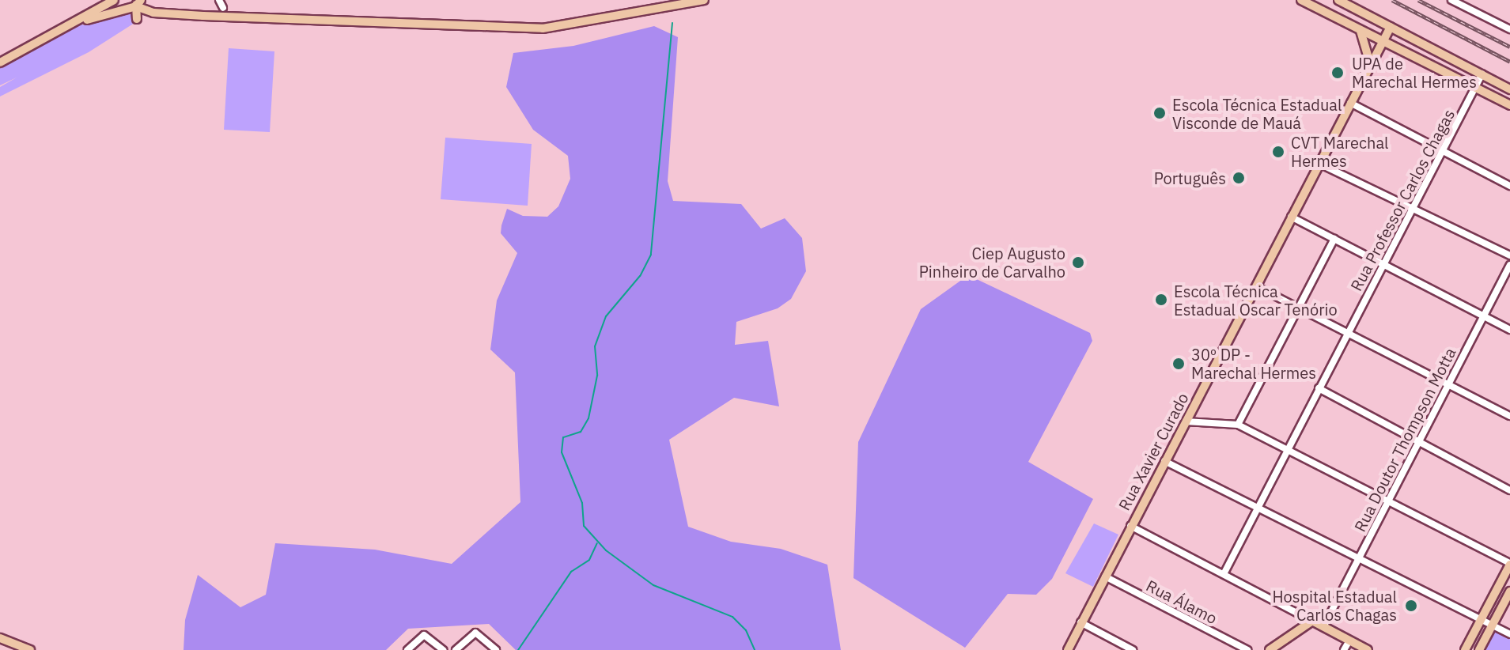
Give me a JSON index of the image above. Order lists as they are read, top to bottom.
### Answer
{
  "streets": {
    "main road": ["Rua Xavier Curado"],
    "street": ["Rua Professor Carlos Chagas", "Rua Doutor Thompson Motta", "Rua Álamo"]
  },
  "crossings": [
    ["Rua Xavier Curado", "Rua Álamo"]
  ],
  "places": [
    "UPA de Marechal Hermes",
    "Escola Técnica Estadual Visconde de Mauá",
    "CVT Marechal Hermes",
    "Português",
    "Ciep Augusto Pinheiro de Carvalho",
    "Escola Técnica Estadual Oscar Tenório",
    "30º DP - Marechal Hermes",
    "Hospital Estadual Carlos Chagas"
  ]
}
